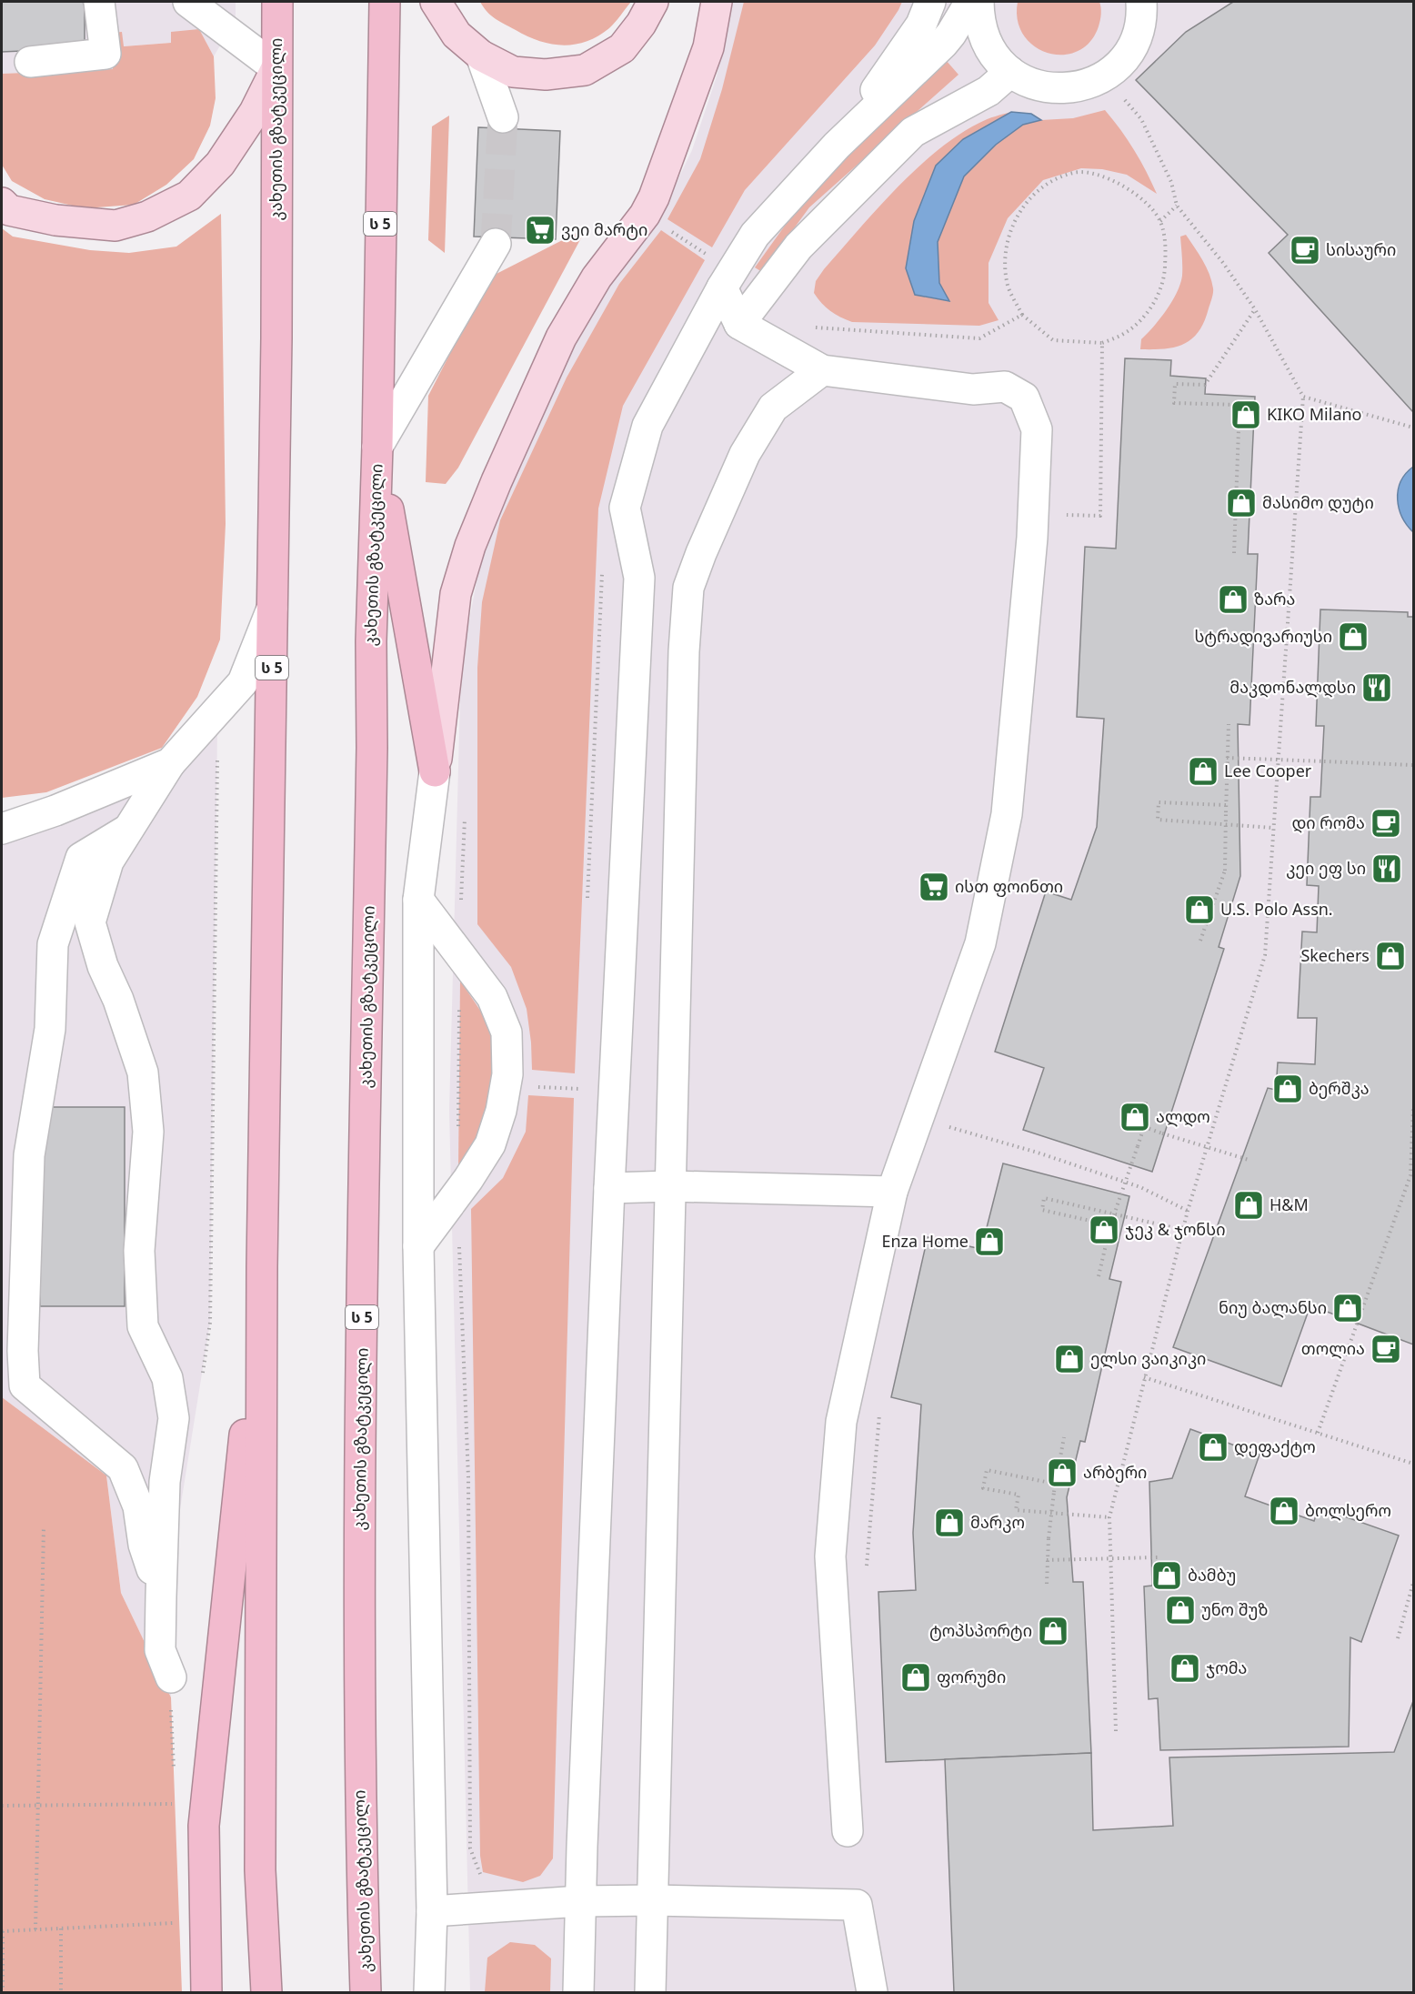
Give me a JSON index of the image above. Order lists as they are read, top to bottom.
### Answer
{
  "streets": {
    "highway": ["კახეთის გზატკეცილი", "ს 5"]
  },
  "places": {
    "supermarket": ["ვეი მარტი", "ისთ ფოინთი"],
    "cafe": ["სისაური", "დი რომა", "თოლია"],
    "shop": [
      "KIKO Milano",
      "მასიმო დუტი",
      "ზარა",
      "სტრადივარიუსი",
      "Lee Cooper",
      "U.S. Polo Assn.",
      "Skechers",
      "ბერშკა",
      "ალდო",
      "H&M",
      "ჯეკ & ჯონსი",
      "Enza Home",
      "ნიუ ბალანსი",
      "ელსი ვაიკიკი",
      "დეფაქტო",
      "არბერი",
      "ბოლსერო",
      "მარკო",
      "ბამბუ",
      "უნო შუზ",
      "ტოპსპორტი",
      "ჯომა",
      "ფორუმი"
    ],
    "restaurant": ["მაკდონალდსი", "კეი ეფ სი"]
  }
}
